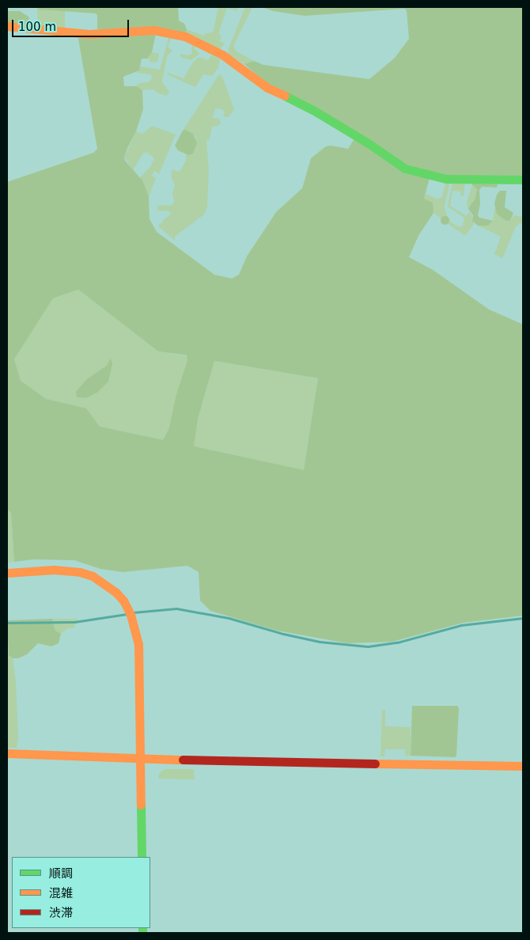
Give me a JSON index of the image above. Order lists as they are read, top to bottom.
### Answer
{
  "legend": ["順調", "混雑", "渋滞"],
  "scale_bar": "100 m"
}
